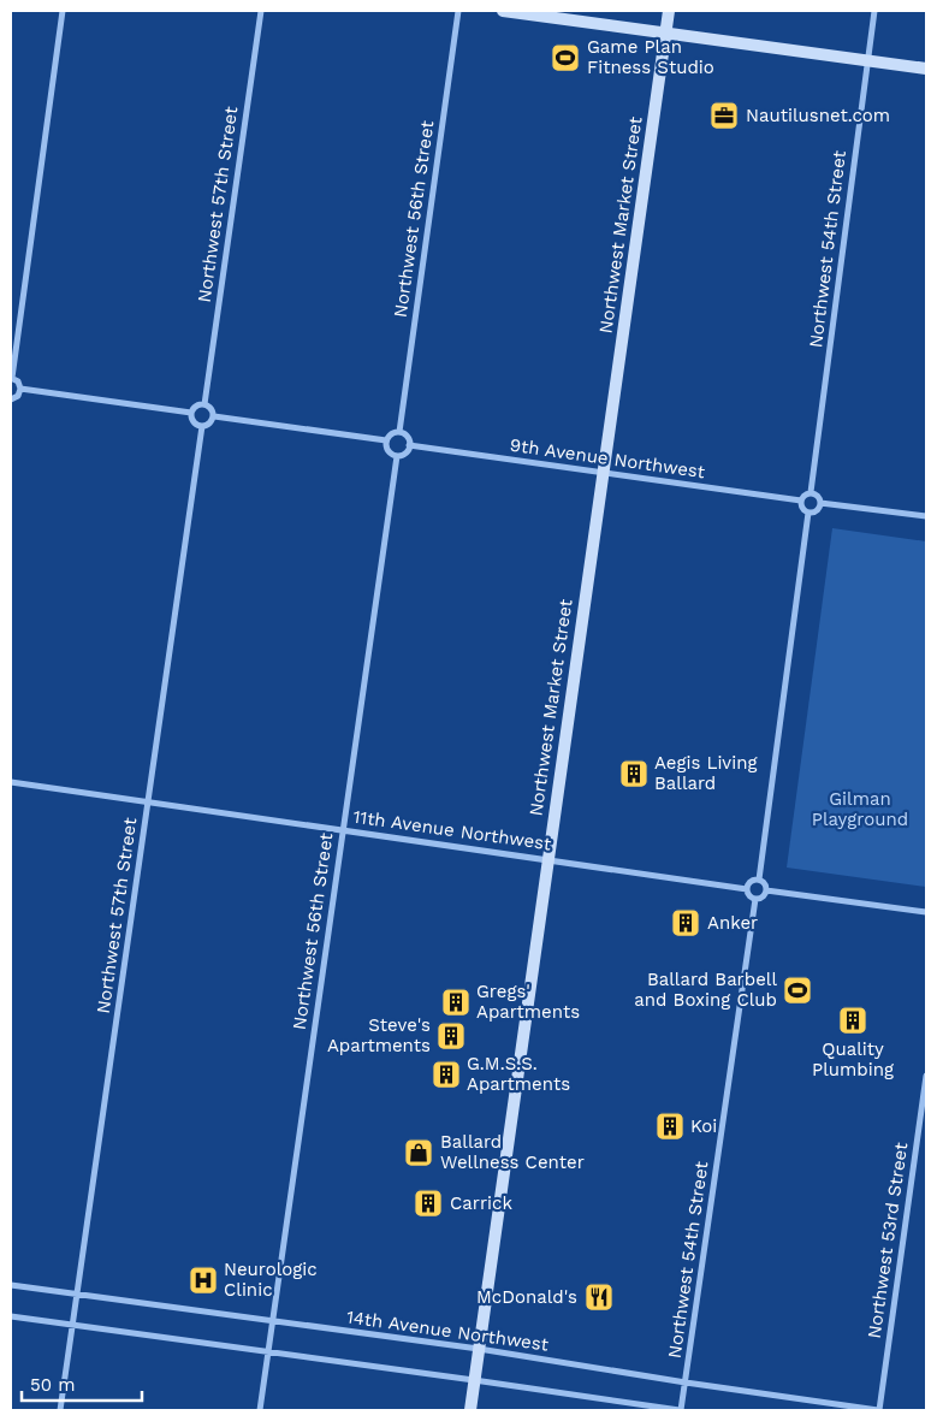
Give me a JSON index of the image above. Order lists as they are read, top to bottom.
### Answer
{
  "streets": {
    "main road": ["Northwest Market Street"],
    "street": [
      "Northwest 57th Street",
      "Northwest 56th Street",
      "Northwest 54th Street",
      "9th Avenue Northwest",
      "11th Avenue Northwest",
      "Northwest 53rd Street",
      "14th Avenue Northwest"
    ]
  },
  "crossings": [
    ["Northwest 57th Street", "11th Avenue Northwest"],
    ["Northwest 57th Street", "14th Avenue Northwest"],
    ["Northwest 56th Street", "9th Avenue Northwest"],
    ["Northwest 56th Street", "11th Avenue Northwest"],
    ["Northwest 56th Street", "14th Avenue Northwest"],
    ["Northwest Market Street", "9th Avenue Northwest"],
    ["Northwest Market Street", "11th Avenue Northwest"],
    ["Northwest Market Street", "14th Avenue Northwest"],
    ["Northwest 54th Street", "9th Avenue Northwest"],
    ["Northwest 54th Street", "11th Avenue Northwest"],
    ["Northwest 54th Street", "14th Avenue Northwest"],
    ["Northwest 53rd Street", "14th Avenue Northwest"]
  ],
  "parks": ["Gilman Playground"],
  "places": {
    "sports": ["Game Plan Fitness Studio", "Ballard Barbell and Boxing Club"],
    "office": ["Nautilusnet.com"],
    "building": [
      "Aegis Living Ballard",
      "Anker",
      "Gregs' Apartments",
      "Quality Plumbing",
      "Steve's Apartments",
      "G.M.S.S. Apartments",
      "Koi",
      "Carrick"
    ],
    "shop": ["Ballard Wellness Center"],
    "hospital": ["Neurologic Clinic"],
    "restaurant": ["McDonald's"]
  },
  "scale_bar": "50 m"
}
